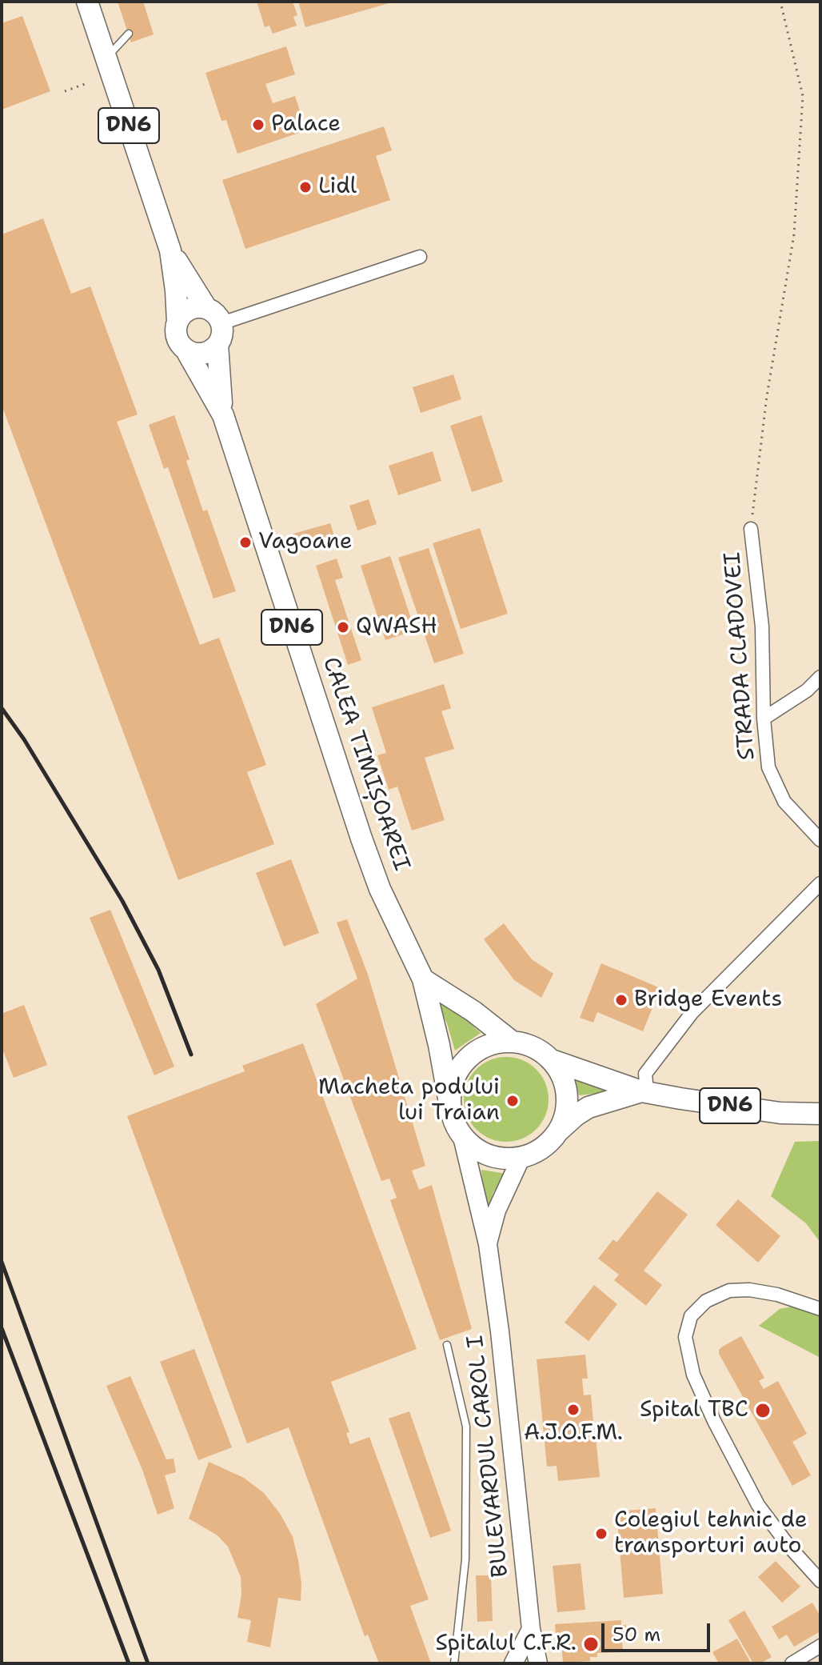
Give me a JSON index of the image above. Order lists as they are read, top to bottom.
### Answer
{
  "streets": {
    "main road": ["DN6", "CALEA TIMIȘOAREI", "BULEVARDUL CAROL I"],
    "street": ["STRADA CLADOVEI"]
  },
  "crossings": [
    ["DN6", "CALEA TIMIȘOAREI"],
    ["DN6", "BULEVARDUL CAROL I"],
    ["CALEA TIMIȘOAREI", "BULEVARDUL CAROL I"]
  ],
  "places": [
    "Palace",
    "Lidl",
    "Vagoane",
    "QWASH",
    "Bridge Events",
    "Macheta podului lui Traian",
    "A.J.O.F.M.",
    "Spital TBC",
    "Colegiul tehnic de transporturi auto",
    "Spitalul C.F.R."
  ],
  "scale_bar": "50 m"
}
